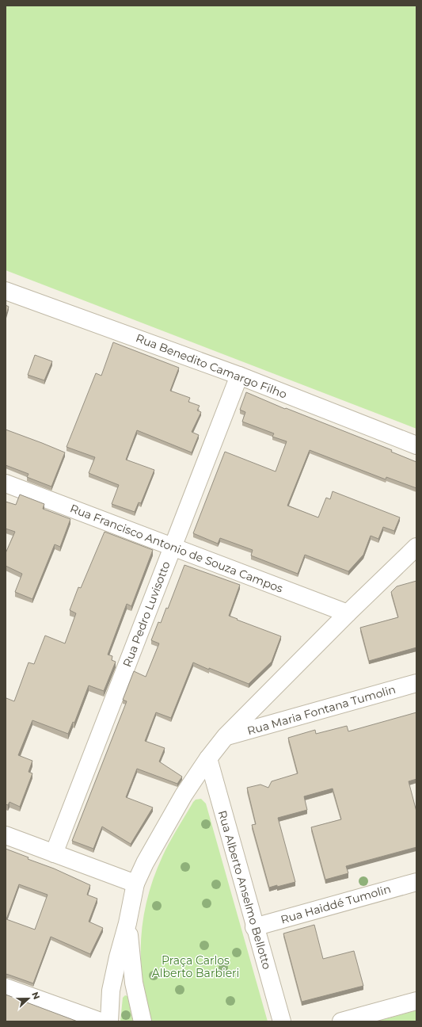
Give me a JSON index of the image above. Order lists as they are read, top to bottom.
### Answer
{
  "streets": {
    "street": [
      "Rua Benedito Camargo Filho",
      "Rua Francisco Antonio de Souza Campos",
      "Rua Pedro Luvisotto",
      "Rua Maria Fontana Tumolin",
      "Rua Alberto Anselmo Bellotto",
      "Rua Haiddé Tumolin"
    ]
  },
  "crossings": [
    ["Rua Benedito Camargo Filho", "Rua Pedro Luvisotto"],
    ["Rua Francisco Antonio de Souza Campos", "Rua Pedro Luvisotto"],
    ["Rua Alberto Anselmo Bellotto", "Rua Haiddé Tumolin"]
  ],
  "parks": ["Praça Carlos Alberto Barbieri"],
  "north": "right"
}
